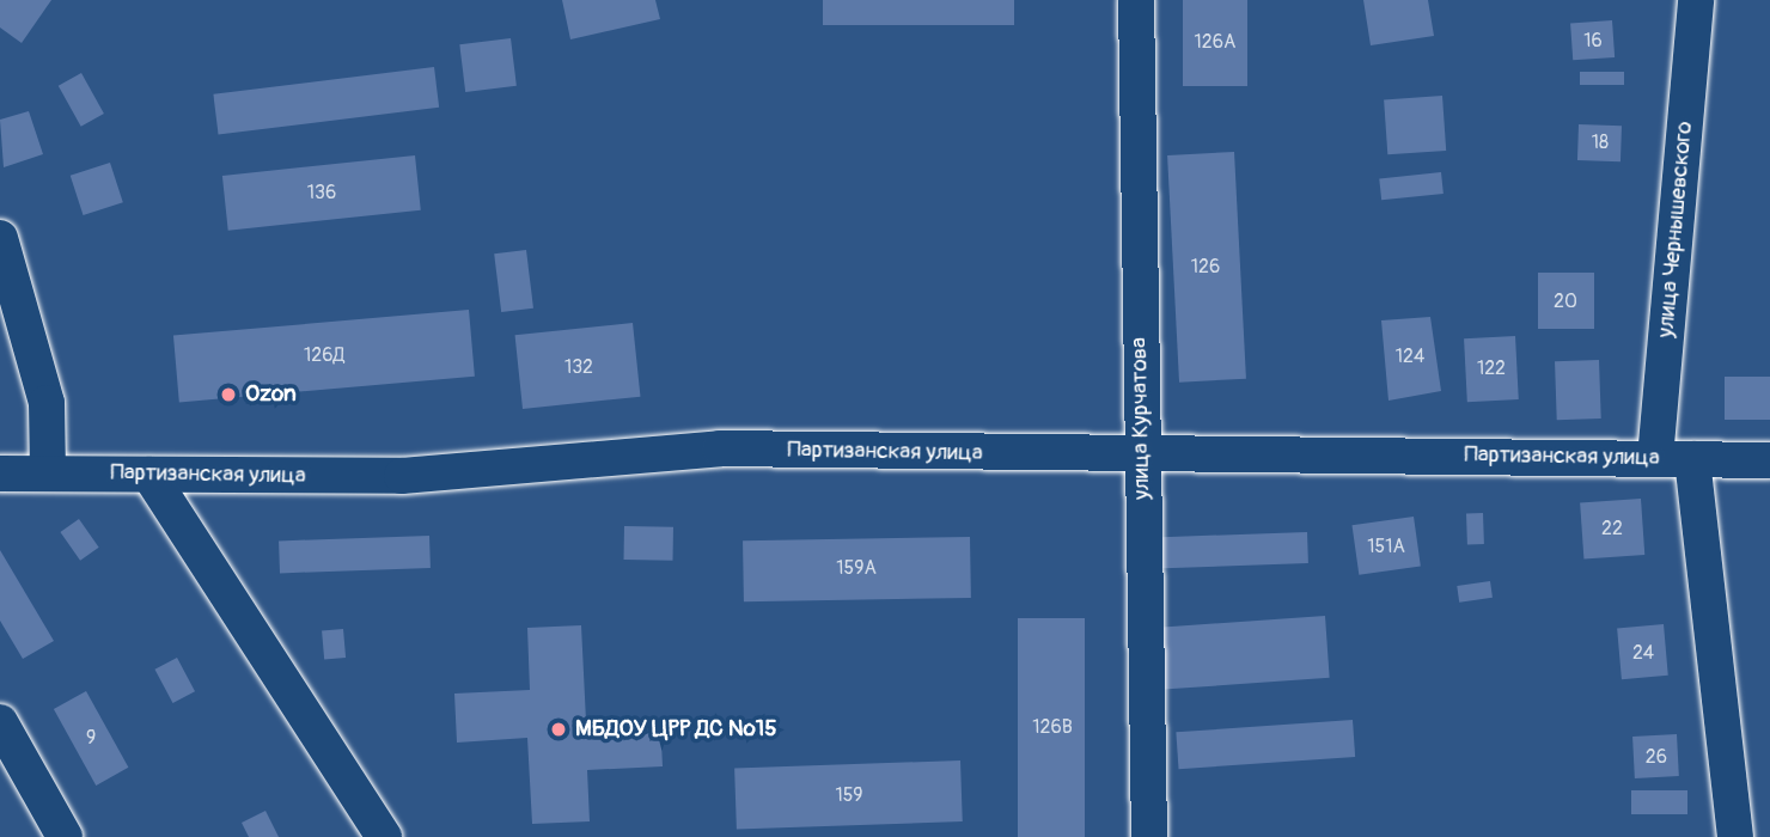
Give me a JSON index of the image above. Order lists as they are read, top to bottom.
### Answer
{
  "streets": {
    "street": ["улица Чернышевского", "улица Курчатова", "Партизанская улица"]
  },
  "crossings": [
    ["улица Чернышевского", "Партизанская улица"],
    ["улица Курчатова", "Партизанская улица"]
  ],
  "places": ["Ozon", "МБДОУ ЦРР ДС №15"],
  "house_numbers": [
    "16",
    "126А",
    "18",
    "136",
    "126",
    "20",
    "126Д",
    "124",
    "132",
    "122",
    "22",
    "151А",
    "159А",
    "24",
    "126В",
    "9",
    "26",
    "159"
  ]
}
